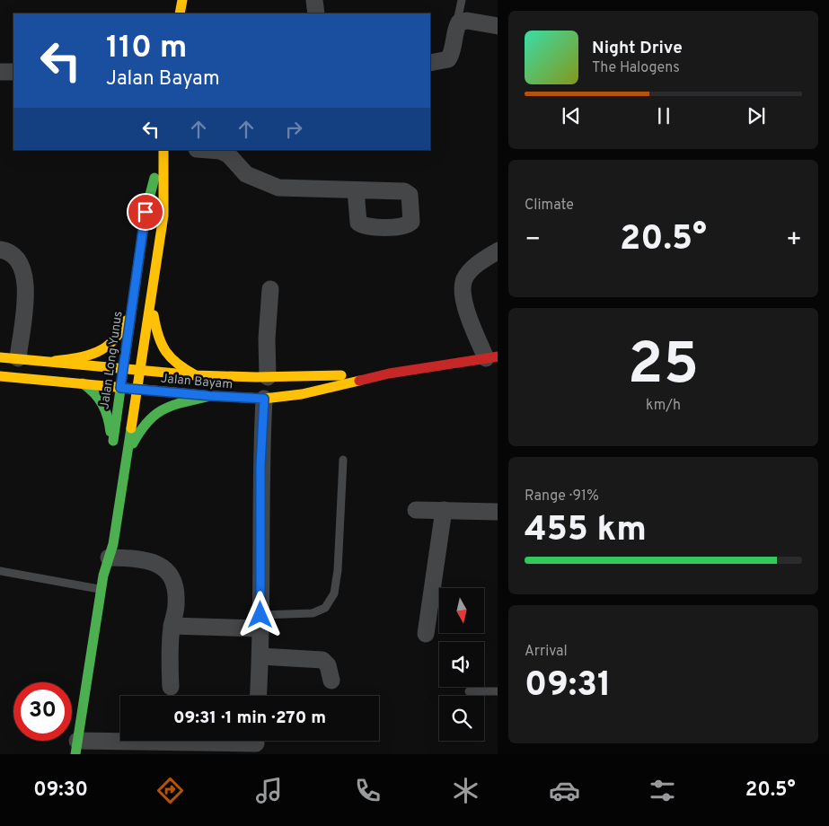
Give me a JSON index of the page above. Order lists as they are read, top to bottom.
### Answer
{
  "streets": {
    "main road": ["Jalan Long Yunus", "Jalan Bayam"]
  },
  "crossings": [
    ["Jalan Long Yunus", "Jalan Bayam"]
  ],
  "north": "bottom",
  "page": {
    "turn": ["110 m", "Jalan Bayam"],
    "song": ["Night Drive", "The Halogens"],
    "tile": [
      "Climate",
      ["25", "km/h"],
      ["Range · 91%", "455 km"],
      ["Arrival", "09:31"]
    ],
    "heat": ["−", "20.5°", "+"],
    "limit": "30",
    "trip": "09:31 · 1 min · 270 m",
    "tabs": ["09:30", "20.5°"]
  }
}
